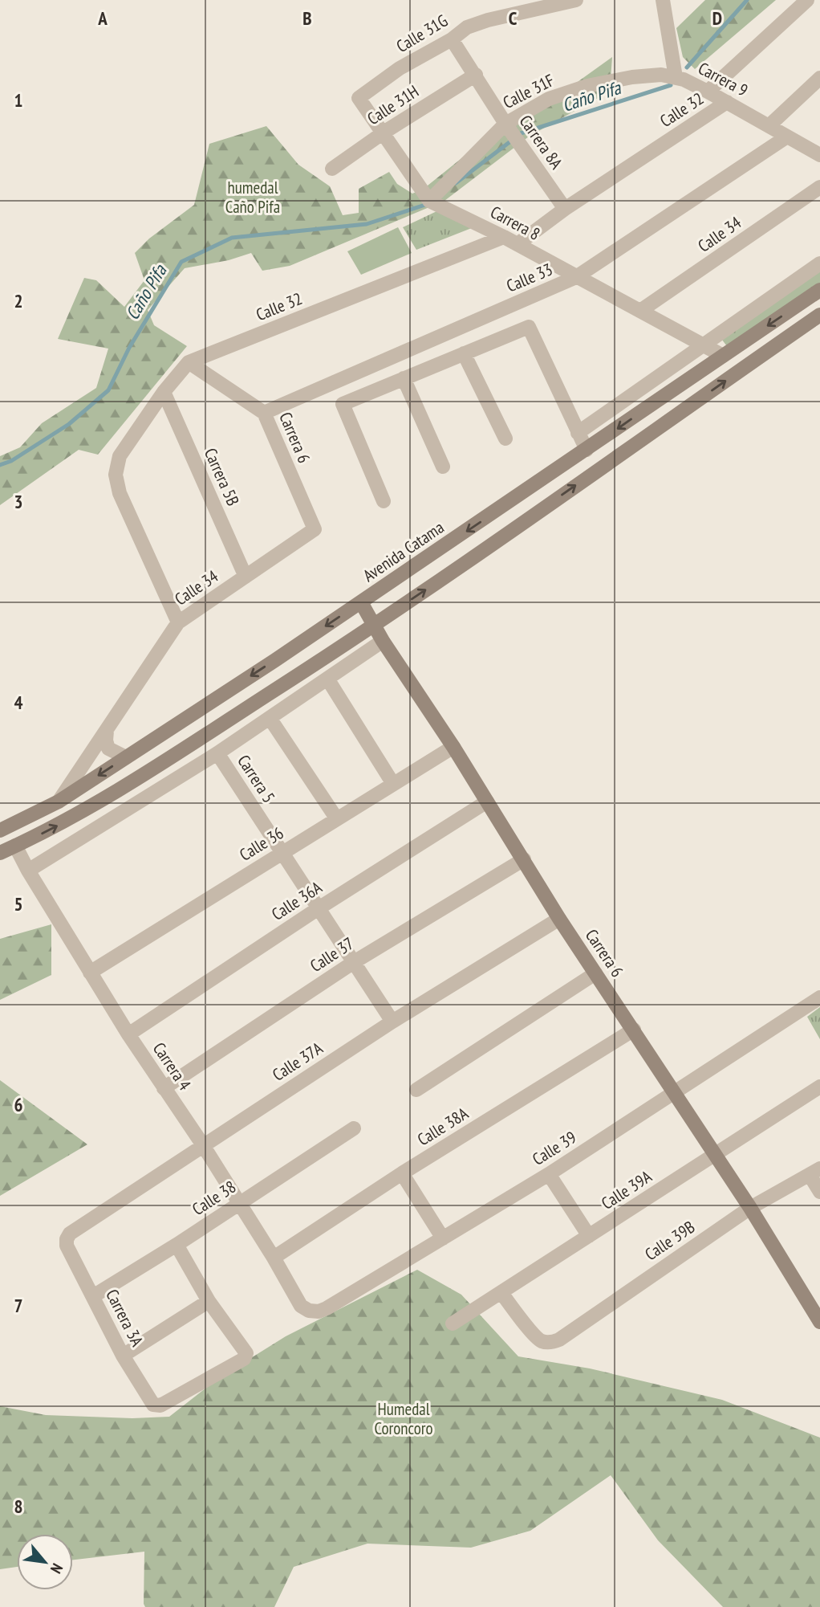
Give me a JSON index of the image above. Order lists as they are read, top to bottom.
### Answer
{
  "streets": {
    "main road": ["Carrera 6", "Avenida Catama"],
    "street": [
      "Calle 31G",
      "Carrera 9",
      "Calle 31F",
      "Calle 31H",
      "Calle 32",
      "Carrera 8A",
      "Carrera 8",
      "Calle 34",
      "Calle 33",
      "Carrera 5B",
      "Carrera 5",
      "Calle 36",
      "Calle 36A",
      "Calle 37",
      "Calle 37A",
      "Carrera 4",
      "Calle 38A",
      "Calle 39",
      "Calle 39A",
      "Calle 38",
      "Calle 39B",
      "Carrera 3A"
    ]
  },
  "crossings": [
    ["Calle 31G", "Calle 31H"],
    ["Calle 31G", "Carrera 8A"],
    ["Carrera 9", "Calle 31F"],
    ["Carrera 9", "Calle 32"],
    ["Carrera 9", "Calle 33"],
    ["Calle 31F", "Carrera 8A"],
    ["Calle 31F", "Carrera 8"],
    ["Calle 31H", "Carrera 8A"],
    ["Calle 32", "Carrera 8A"],
    ["Calle 32", "Carrera 8"],
    ["Calle 32", "Calle 34"],
    ["Calle 32", "Carrera 6"],
    ["Calle 32", "Carrera 5B"],
    ["Carrera 8", "Calle 34"],
    ["Carrera 8", "Calle 33"],
    ["Carrera 8", "Avenida Catama"],
    ["Calle 34", "Carrera 6"],
    ["Calle 34", "Carrera 5B"],
    ["Calle 34", "Avenida Catama"],
    ["Calle 33", "Carrera 6"],
    ["Carrera 6", "Avenida Catama"],
    ["Carrera 6", "Calle 36"],
    ["Carrera 6", "Calle 36A"],
    ["Carrera 6", "Calle 37"],
    ["Carrera 6", "Calle 37A"],
    ["Carrera 6", "Calle 38A"],
    ["Carrera 6", "Calle 39"],
    ["Carrera 6", "Calle 39A"],
    ["Carrera 6", "Calle 39B"],
    ["Carrera 5", "Calle 36"],
    ["Carrera 5", "Calle 36A"],
    ["Carrera 5", "Calle 37"],
    ["Carrera 5", "Calle 37A"],
    ["Calle 36", "Carrera 4"],
    ["Calle 36A", "Carrera 4"],
    ["Calle 37", "Carrera 4"],
    ["Calle 37A", "Carrera 4"],
    ["Calle 37A", "Carrera 3A"],
    ["Carrera 4", "Calle 38A"],
    ["Carrera 4", "Calle 39"],
    ["Carrera 4", "Calle 38"],
    ["Calle 39A", "Calle 39B"],
    ["Calle 38", "Carrera 3A"]
  ],
  "water": ["Caño Pifa"],
  "parks": ["humedal Caño Pifa", "Humedal Coroncoro"],
  "north": "bottom right",
  "grid": {
    "columns": [
      "A",
      "B",
      "C",
      "D"
    ],
    "rows": [
      "1",
      "2",
      "3",
      "4",
      "5",
      "6",
      "7",
      "8"
    ]
  }
}
